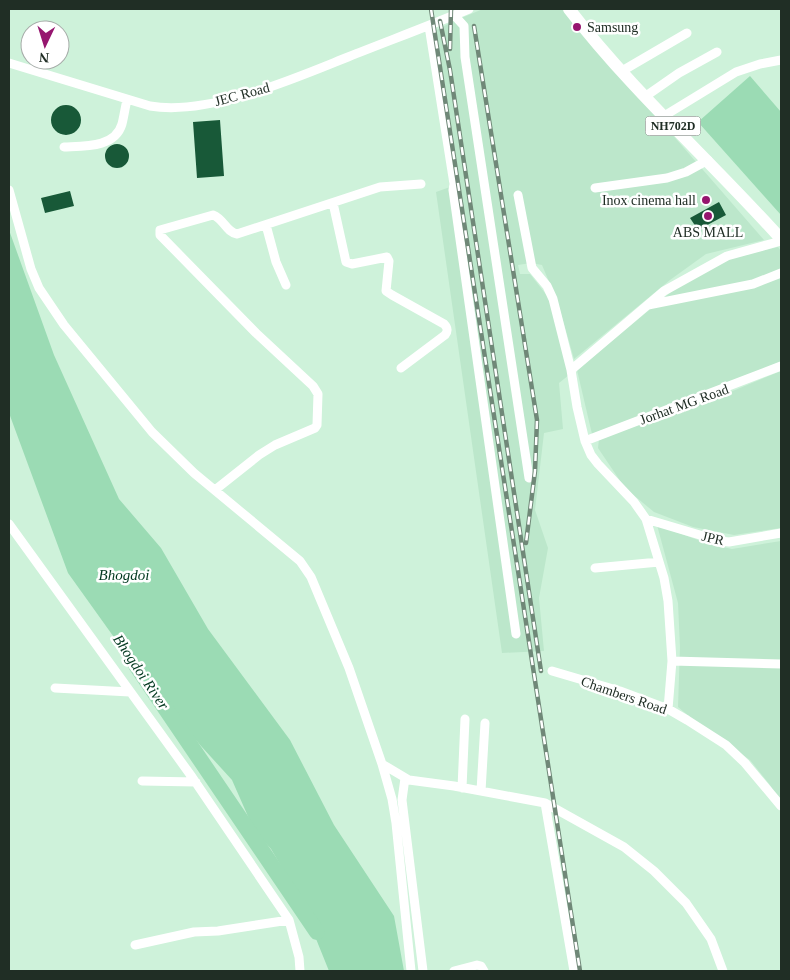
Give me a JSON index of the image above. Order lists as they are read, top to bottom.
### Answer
{
  "streets": {
    "highway": ["NH702D"],
    "street": [
      "JEC Road",
      "Jorhat MG Road",
      "JPR",
      "Chambers Road"
    ]
  },
  "water": ["Bhogdoi", "Bhogdoi River"],
  "places": ["Samsung", "Inox cinema hall", "ABS MALL"],
  "north": "bottom"
}
